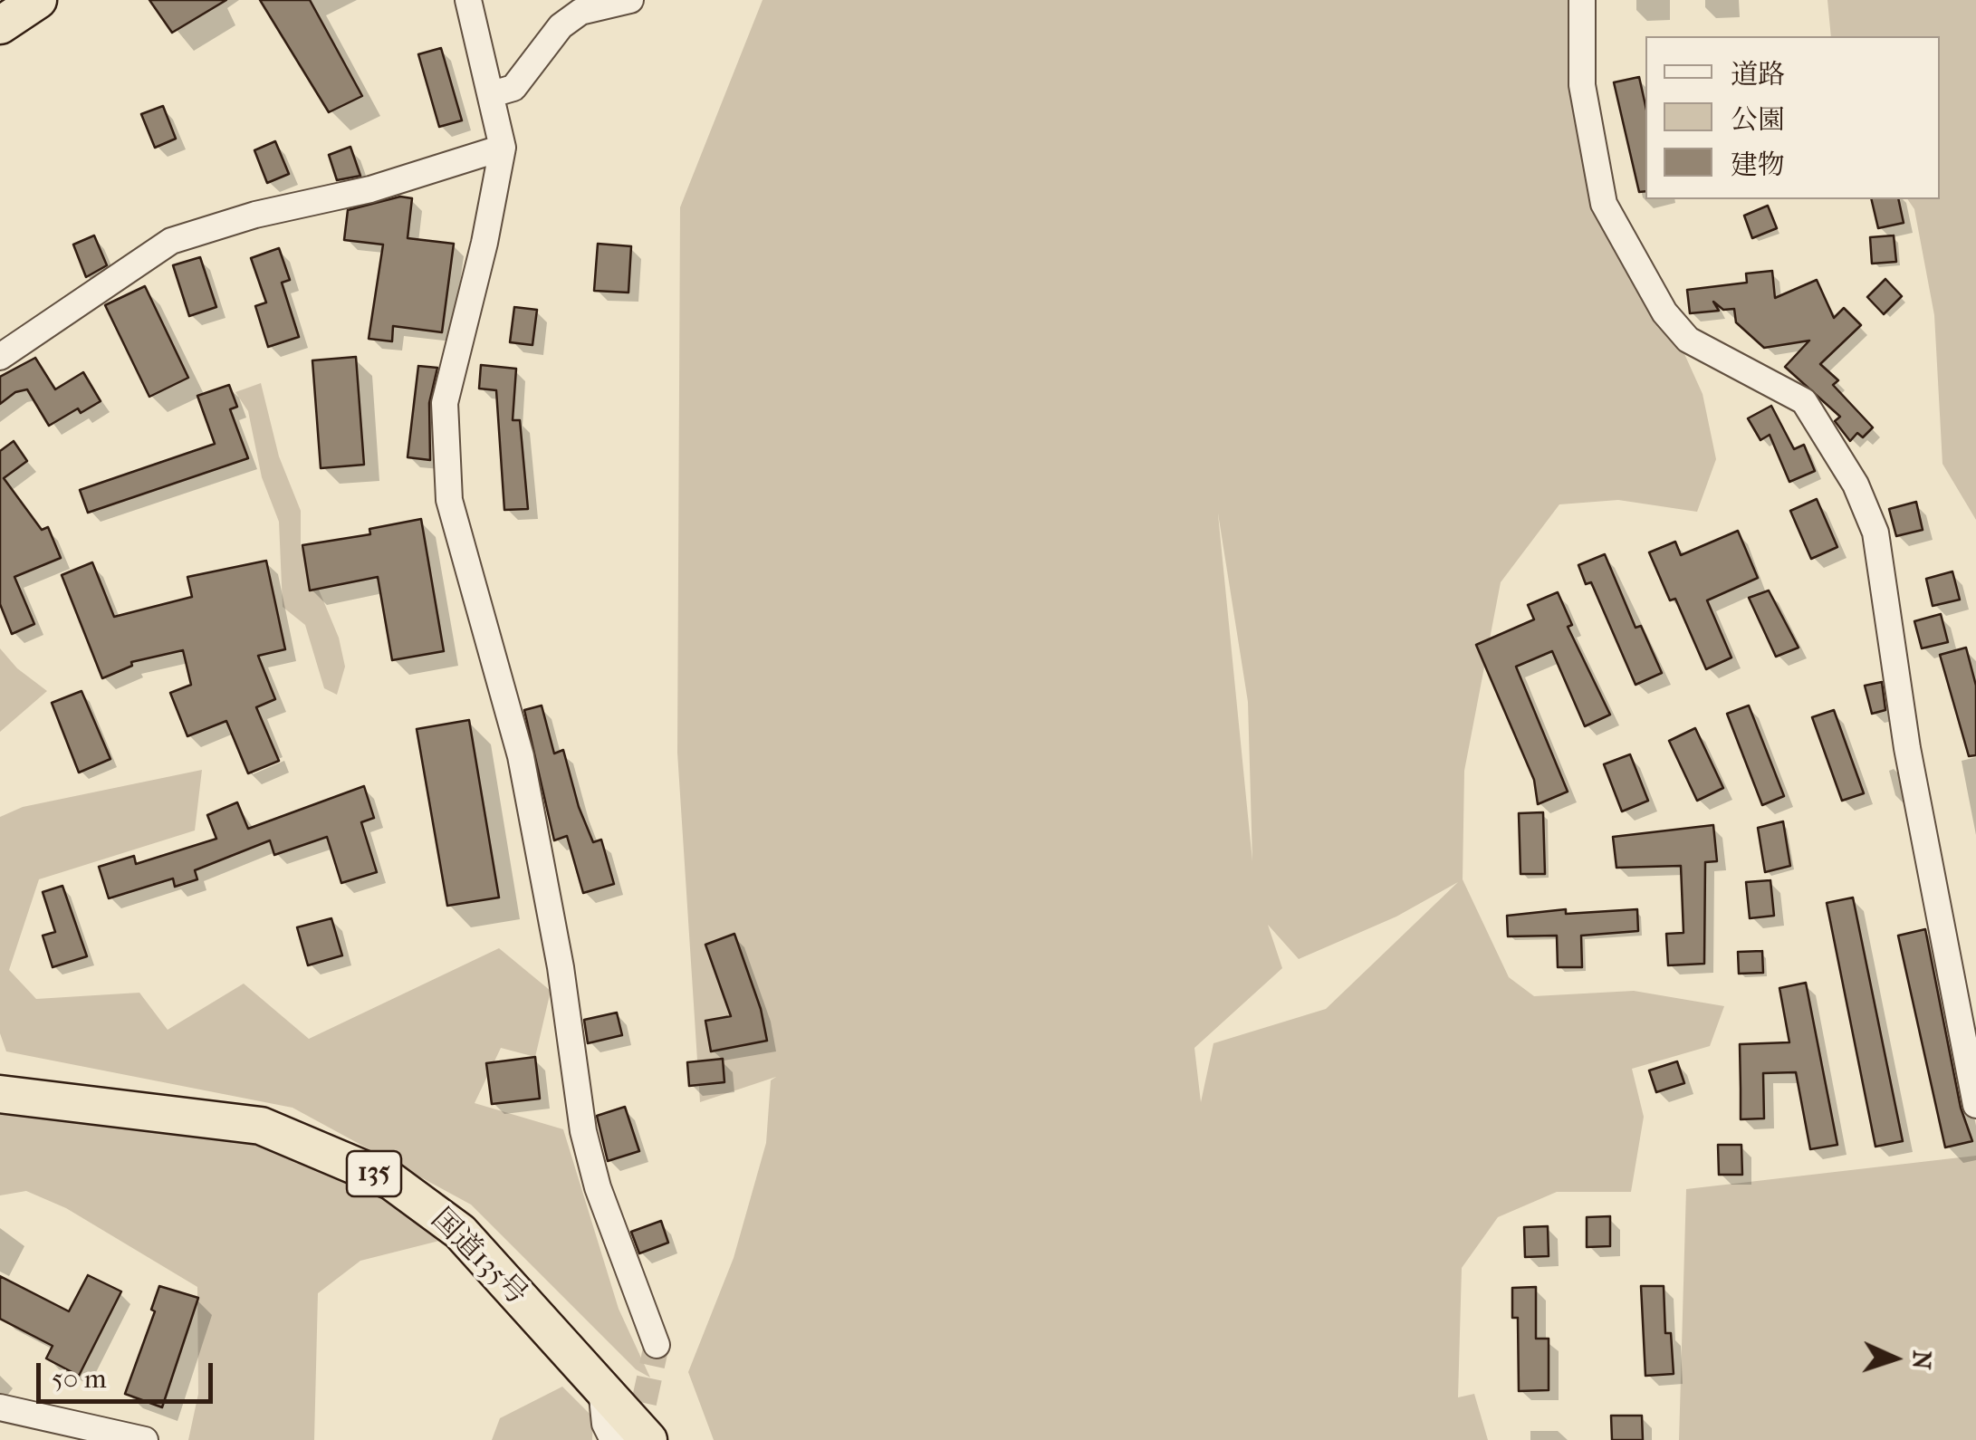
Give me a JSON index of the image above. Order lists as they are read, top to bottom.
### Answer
{
  "streets": {
    "highway": ["135", "国道135号"]
  },
  "legend": ["道路", "公園", "建物"],
  "scale_bar": "50 m",
  "north": "right"
}
